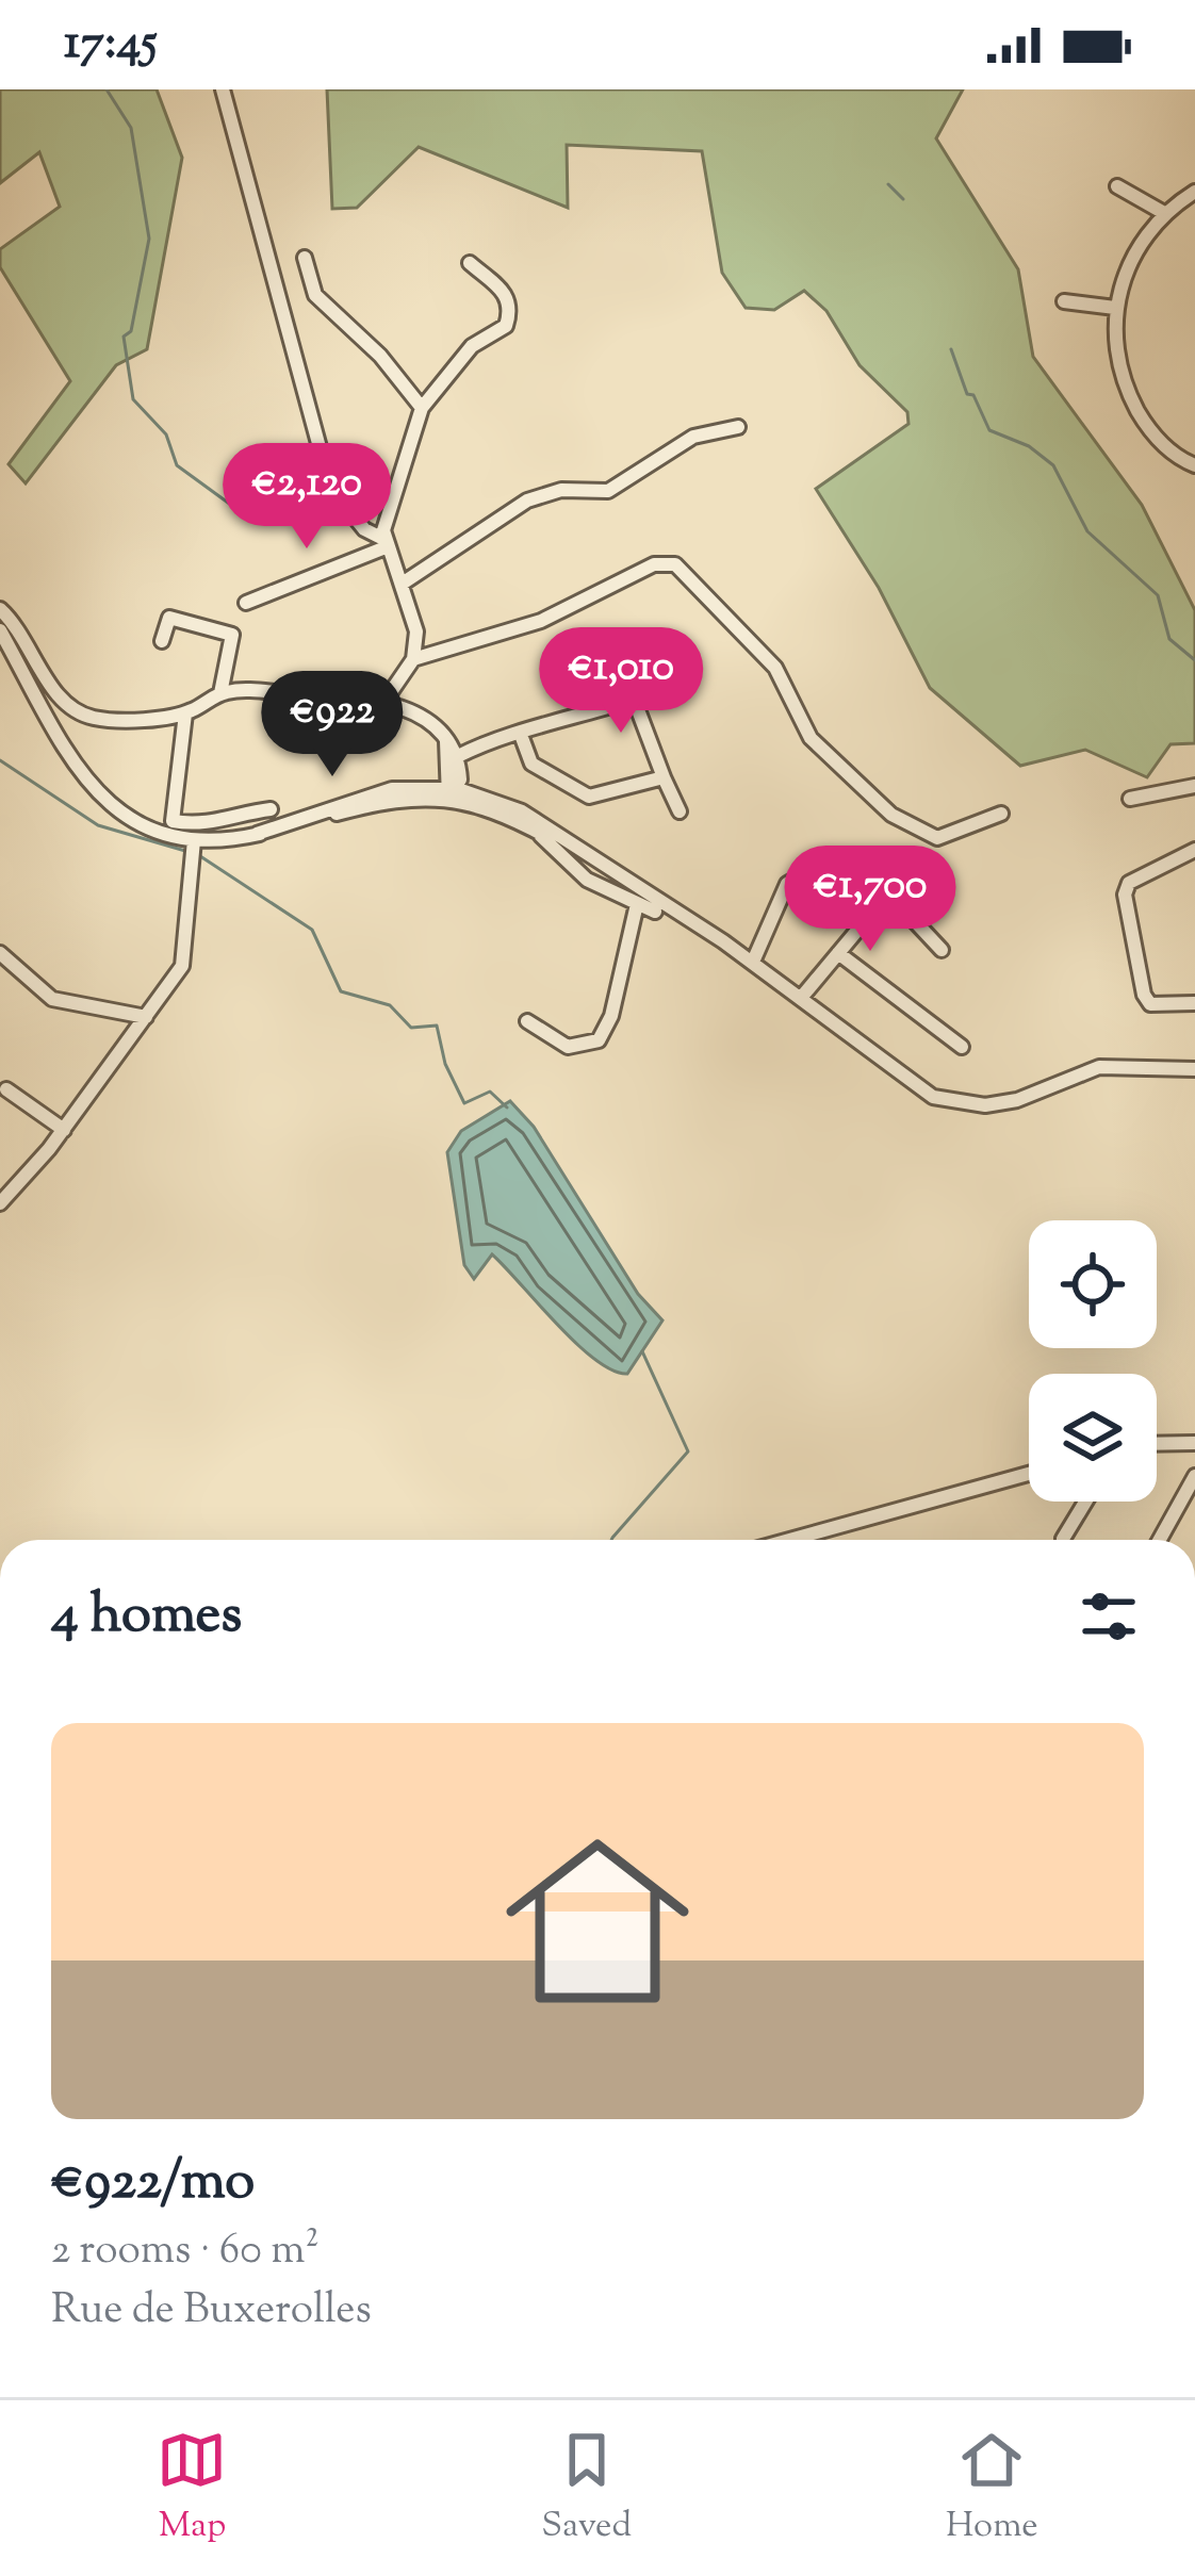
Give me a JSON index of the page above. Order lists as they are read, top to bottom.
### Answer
{
  "page": {
    "status": "17:45",
    "price": [
      "€2,120",
      "€1,010",
      "€922",
      "€1,700"
    ],
    "heading": "4 homes",
    "list": [
      {
        "name": "€922/mo",
        "note": "2 rooms · 60 m² · Rue de Buxerolles"
      }
    ],
    "tabs": ["Map", "Saved", "Home"]
  }
}
